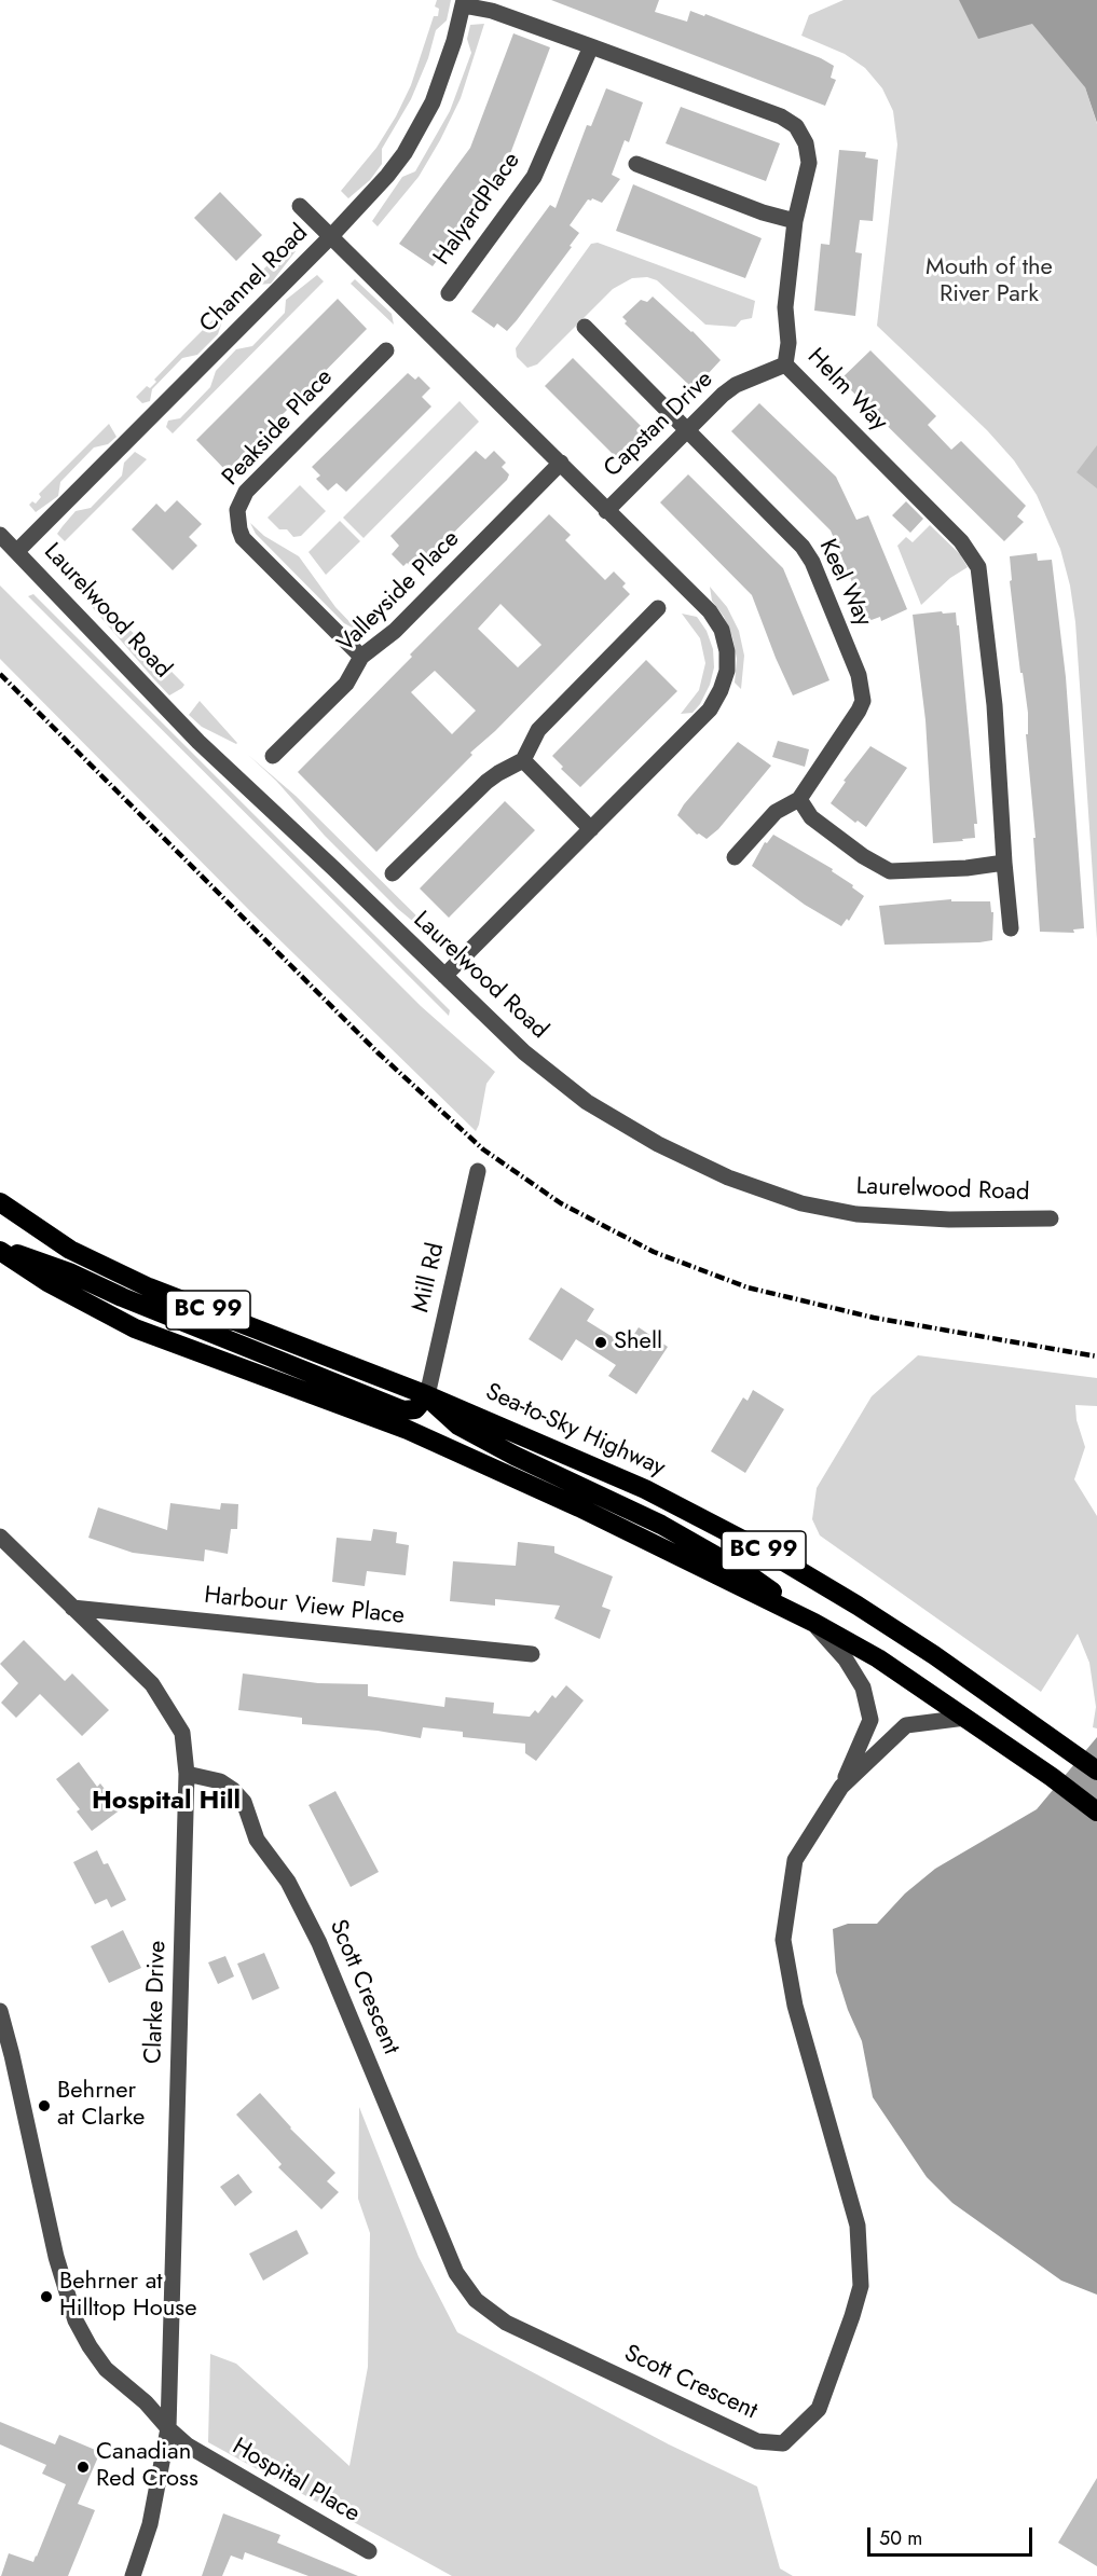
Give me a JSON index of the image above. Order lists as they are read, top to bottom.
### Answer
{
  "streets": {
    "highway": ["BC 99", "Sea-to-Sky Highway"],
    "street": [
      "HalyardPlace",
      "Channel Road",
      "Helm Way",
      "Capstan Drive",
      "Peakside Place",
      "Keel Way",
      "Valleyside Place",
      "Laurelwood Road",
      "Mill Rd",
      "Harbour View Place",
      "Scott Crescent",
      "Clarke Drive",
      "Hospital Place"
    ]
  },
  "crossings": [
    ["HalyardPlace", "Helm Way"],
    ["Channel Road", "Helm Way"],
    ["Channel Road", "Laurelwood Road"],
    ["Helm Way", "Capstan Drive"],
    ["Capstan Drive", "Keel Way"],
    ["Peakside Place", "Valleyside Place"],
    ["Mill Rd", "Sea-to-Sky Highway"],
    ["BC 99", "Scott Crescent"],
    ["Harbour View Place", "Clarke Drive"],
    ["Scott Crescent", "Clarke Drive"],
    ["Clarke Drive", "Hospital Place"]
  ],
  "districts": ["Hospital Hill"],
  "parks": ["Mouth of the River Park"],
  "places": [
    "Shell",
    "Behrner at Clarke",
    "Behrner at Hilltop House",
    "Canadian Red Cross"
  ],
  "scale_bar": "50 m"
}
